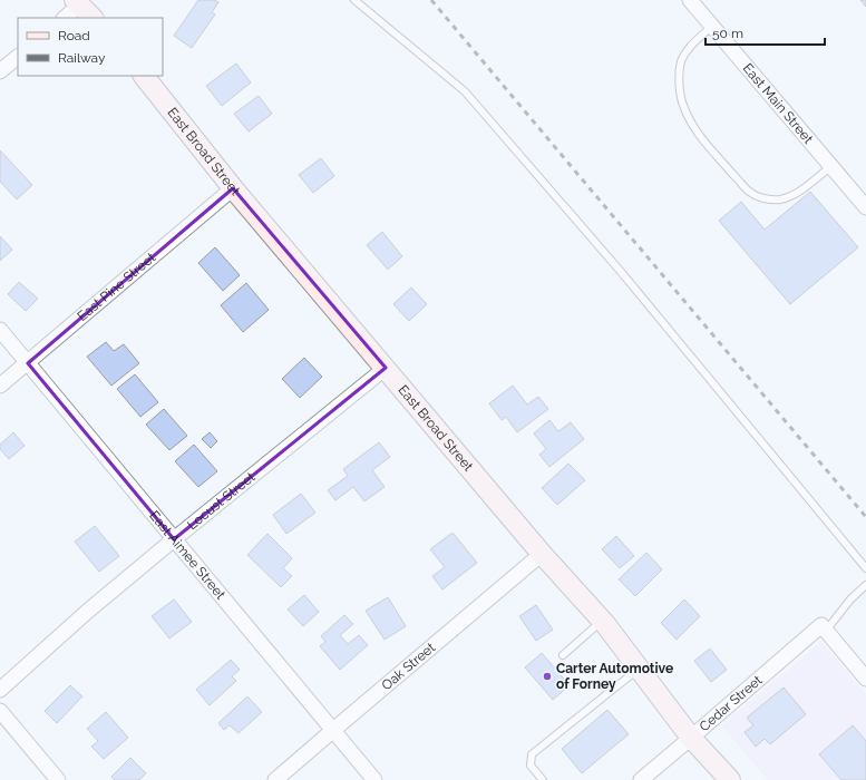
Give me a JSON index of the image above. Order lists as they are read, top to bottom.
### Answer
{
  "streets": {
    "main road": ["East Broad Street"],
    "street": [
      "East Main Street",
      "East Pine Street",
      "Locust Street",
      "East Aimee Street",
      "Oak Street",
      "Cedar Street"
    ]
  },
  "crossings": [
    ["East Broad Street", "East Pine Street"],
    ["East Broad Street", "Locust Street"],
    ["East Broad Street", "Oak Street"],
    ["East Broad Street", "Cedar Street"],
    ["East Pine Street", "East Aimee Street"],
    ["Locust Street", "East Aimee Street"],
    ["East Aimee Street", "Oak Street"]
  ],
  "places": ["Carter Automotive of Forney"],
  "legend": ["Road", "Railway"],
  "scale_bar": "50 m"
}
